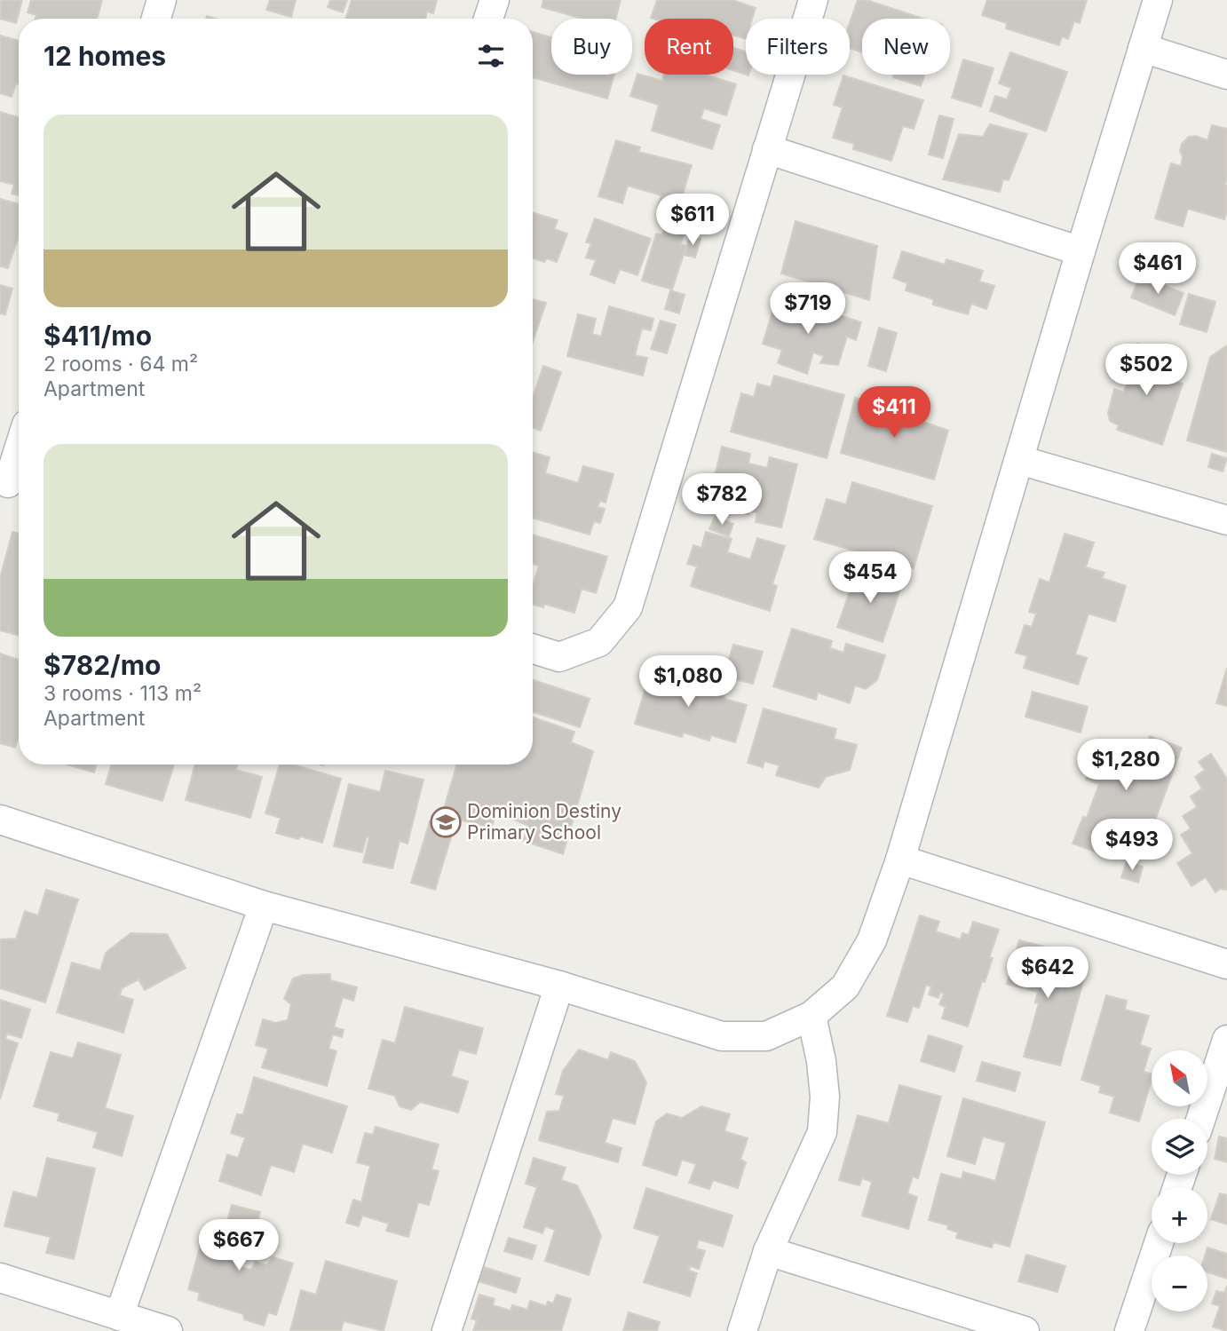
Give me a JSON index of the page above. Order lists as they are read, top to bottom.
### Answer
{
  "places": {
    "school or university": ["Dominion Destiny Primary School"]
  },
  "north": "top left",
  "page": {
    "chip": [
      "Buy",
      "Rent",
      "Filters",
      "New"
    ],
    "heading": "12 homes",
    "list": [
      {
        "name": "$411/mo",
        "note": "2 rooms · 64 m² · Apartment"
      },
      {
        "name": "$782/mo",
        "note": "3 rooms · 113 m² · Apartment"
      }
    ],
    "price": [
      "$611",
      "$461",
      "$719",
      "$502",
      "$411",
      "$782",
      "$454",
      "$1,080",
      "$1,280",
      "$493",
      "$642",
      "$667"
    ],
    "map_buttons": ["+", "−"]
  }
}
